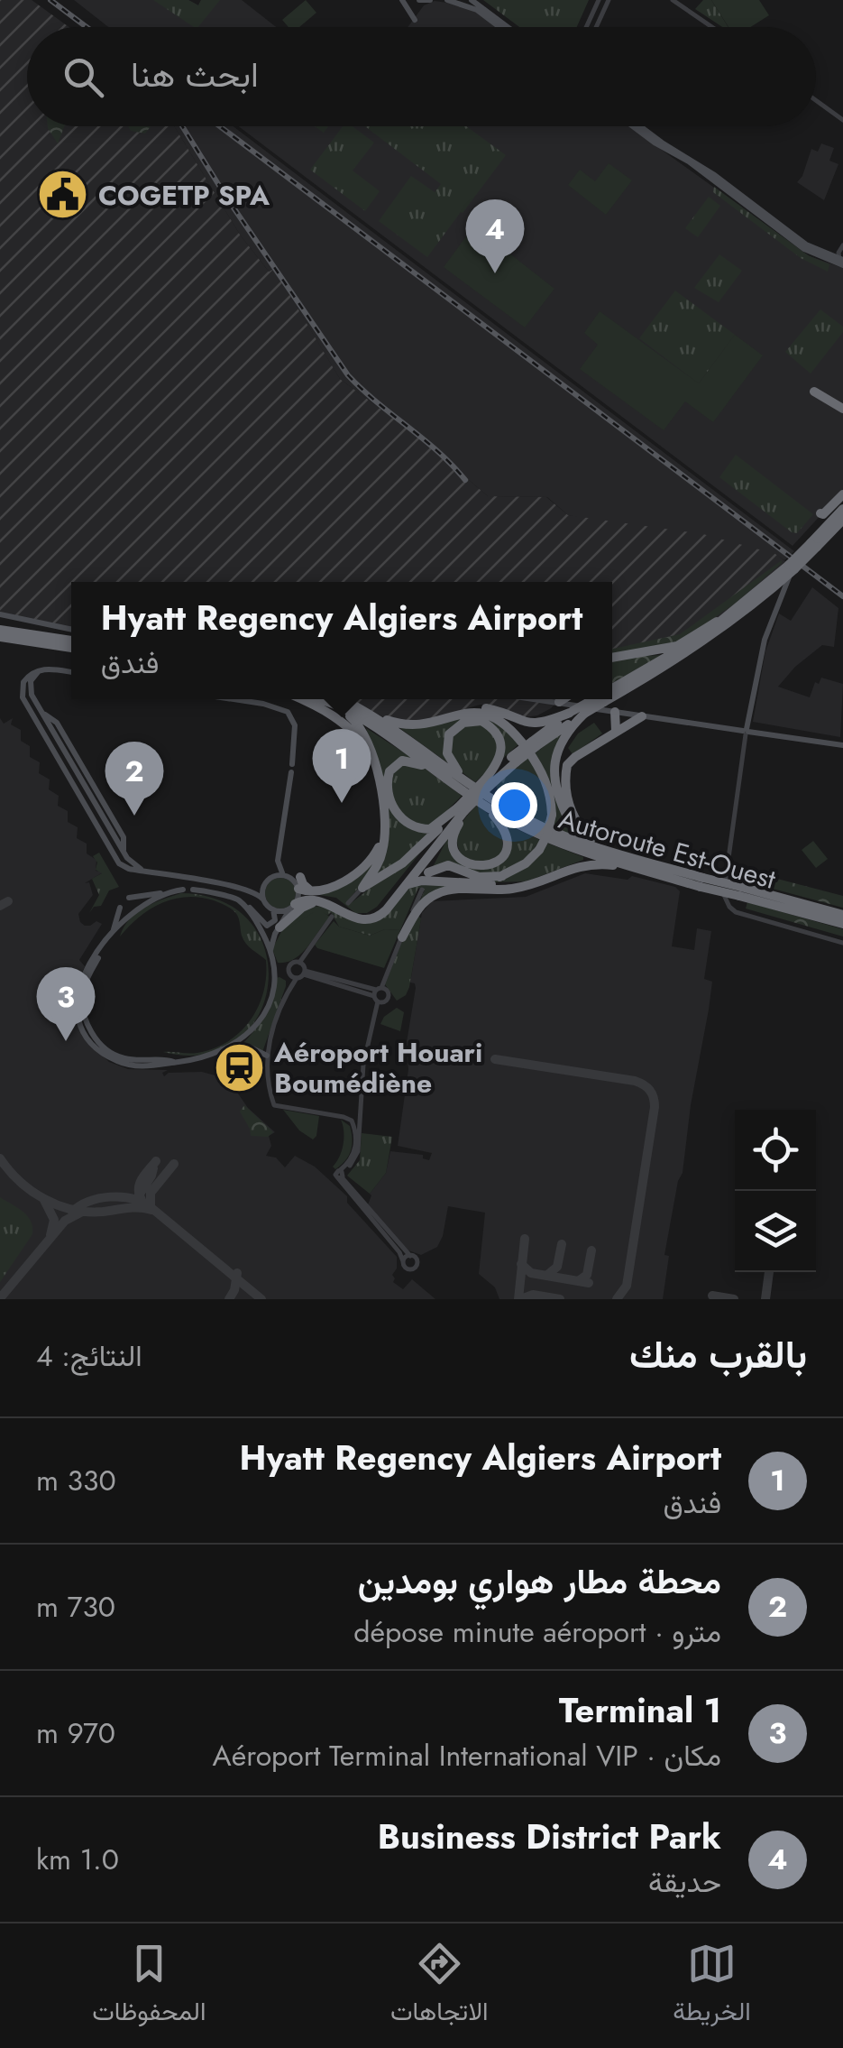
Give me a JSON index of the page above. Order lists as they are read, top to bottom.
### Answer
{
  "streets": {
    "highway": ["Autoroute Est-Ouest"]
  },
  "places": {
    "public building": ["COGETP SPA"],
    "station": ["Aéroport Houari Boumédiène"]
  },
  "page": {
    "search": "ابحث هنا",
    "pins": [
      "4",
      "1",
      "2",
      "3"
    ],
    "popup": ["Hyatt Regency Algiers Airport", "فندق"],
    "heading": ["بالقرب منك", "النتائج: 4"],
    "list": [
      {
        "mark": "1",
        "name": "Hyatt Regency Algiers Airport",
        "note": "فندق",
        "value": "330 m"
      },
      {
        "mark": "2",
        "name": "محطة مطار هواري بومدين",
        "note": "مترو · dépose minute aéroport",
        "value": "730 m"
      },
      {
        "mark": "3",
        "name": "Terminal 1",
        "note": "مكان · Aéroport Terminal International VIP",
        "value": "970 m"
      },
      {
        "mark": "4",
        "name": "Business District Park",
        "note": "حديقة",
        "value": "1.0 km"
      }
    ],
    "nav": ["الخريطة", "الاتجاهات", "المحفوظات"]
  }
}
